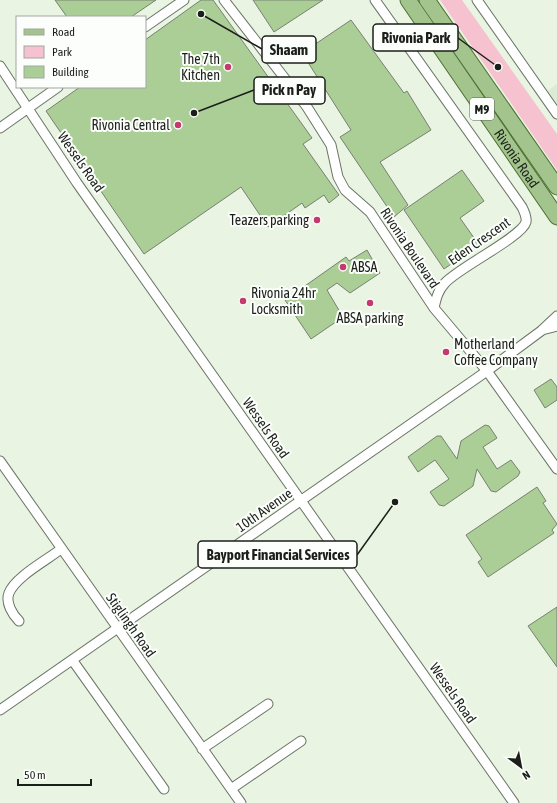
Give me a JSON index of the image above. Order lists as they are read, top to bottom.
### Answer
{
  "streets": {
    "main road": ["M9", "Rivonia Road"],
    "street": [
      "Wessels Road",
      "Eden Crescent",
      "Rivonia Boulevard",
      "10th Avenue",
      "Stiglingh Road"
    ]
  },
  "crossings": [
    ["Wessels Road", "10th Avenue"],
    ["Eden Crescent", "Rivonia Boulevard"],
    ["Rivonia Boulevard", "10th Avenue"],
    ["10th Avenue", "Stiglingh Road"]
  ],
  "places": [
    "Shaam",
    "The 7th Kitchen",
    "Rivonia Park",
    "Pick n Pay",
    "Rivonia Central",
    "Teazers parking",
    "ABSA",
    "Rivonia 24hr Locksmith",
    "ABSA parking",
    "Motherland Coffee Company",
    "Bayport Financial Services"
  ],
  "legend": ["Road", "Park", "Building"],
  "scale_bar": "50 m",
  "north": "bottom right"
}
